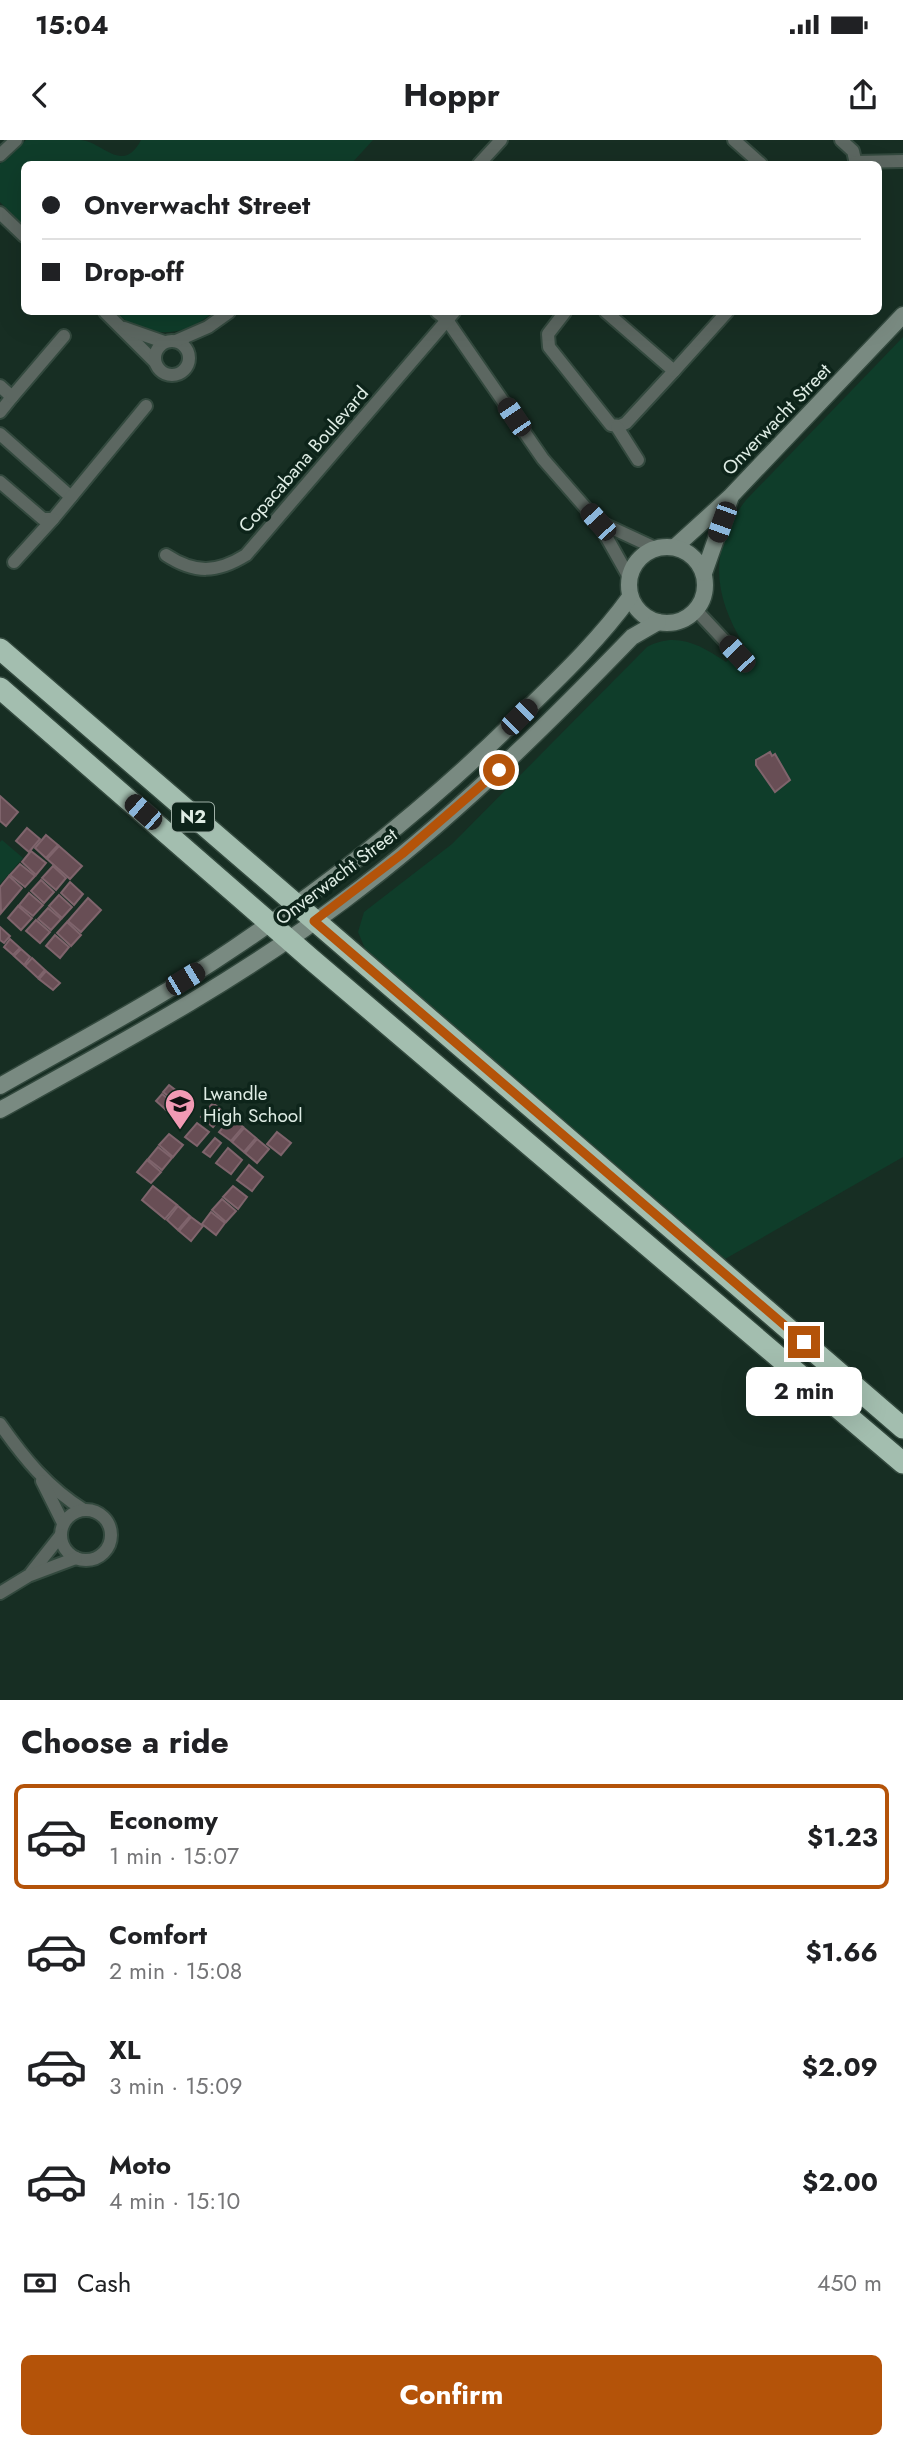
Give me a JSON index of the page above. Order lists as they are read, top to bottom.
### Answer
{
  "streets": {
    "highway": ["N2"],
    "street": ["Onverwacht Street", "Copacabana Boulevard"]
  },
  "crossings": [
    ["Onverwacht Street", "N2"]
  ],
  "places": {
    "school or university": ["Lwandle High School"]
  },
  "page": {
    "status": "15:04",
    "header": "Hoppr",
    "banner": ["Onverwacht Street", "Drop-off"],
    "bubble": "2 min",
    "heading": "Choose a ride",
    "list": [
      {
        "name": "Economy",
        "note": "1 min · 15:07",
        "value": "$1.23"
      },
      {
        "name": "Comfort",
        "note": "2 min · 15:08",
        "value": "$1.66"
      },
      {
        "name": "XL",
        "note": "3 min · 15:09",
        "value": "$2.09"
      },
      {
        "name": "Moto",
        "note": "4 min · 15:10",
        "value": "$2.00"
      }
    ],
    "pay": ["Cash", "450 m"],
    "buttons": "Confirm"
  }
}
